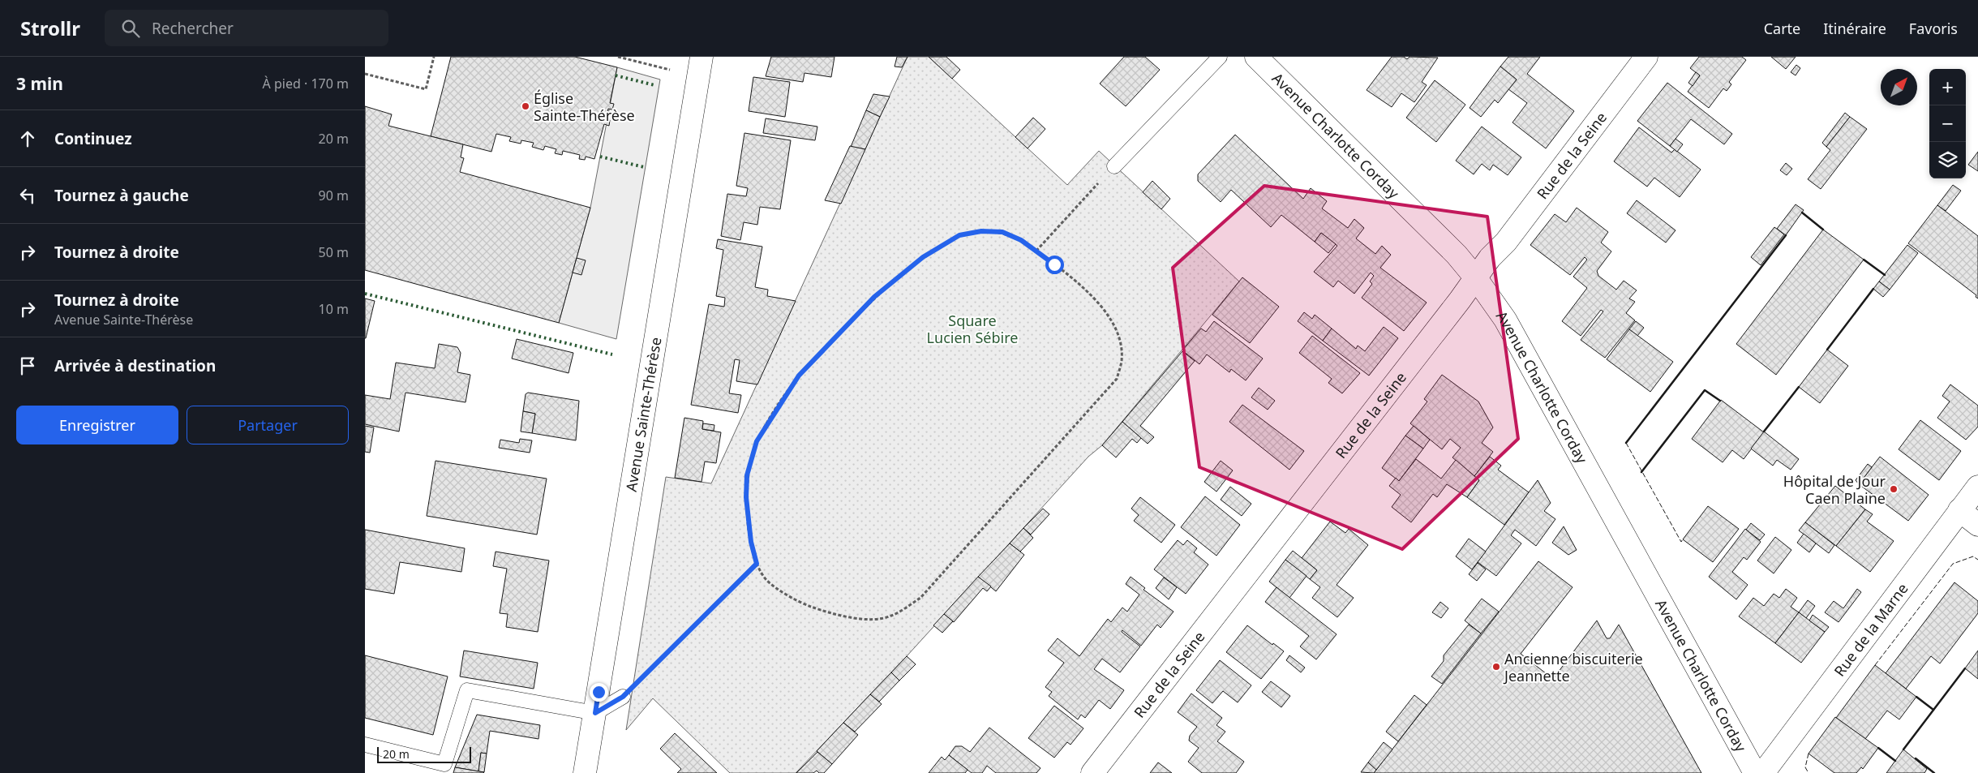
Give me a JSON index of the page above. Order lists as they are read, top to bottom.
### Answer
{
  "streets": {
    "street": [
      "Avenue Charlotte Corday",
      "Rue de la Seine",
      "Avenue Sainte-Thérèse",
      "Rue de la Marne"
    ]
  },
  "crossings": [
    ["Avenue Charlotte Corday", "Rue de la Seine"]
  ],
  "parks": ["Square Lucien Sébire"],
  "places": ["Église Sainte-Thérèse", "Hôpital de Jour Caen Plaine", "Ancienne biscuiterie Jeannette"],
  "scale_bar": "20 m",
  "north": "top right",
  "page": {
    "header": "Strollr",
    "search": "Rechercher",
    "nav": ["Carte", "Itinéraire", "Favoris"],
    "heading": ["3 min", "À pied · 170 m"],
    "map_buttons": ["+", "−"],
    "list": [
      ["Continuez", "20 m"],
      ["Tournez à gauche", "90 m"],
      ["Tournez à droite", "50 m"],
      ["Tournez à droite", "Avenue Sainte-Thérèse", "10 m"],
      "Arrivée à destination"
    ],
    "buttons": ["Enregistrer", "Partager"],
    "scale": "20 m"
  }
}
